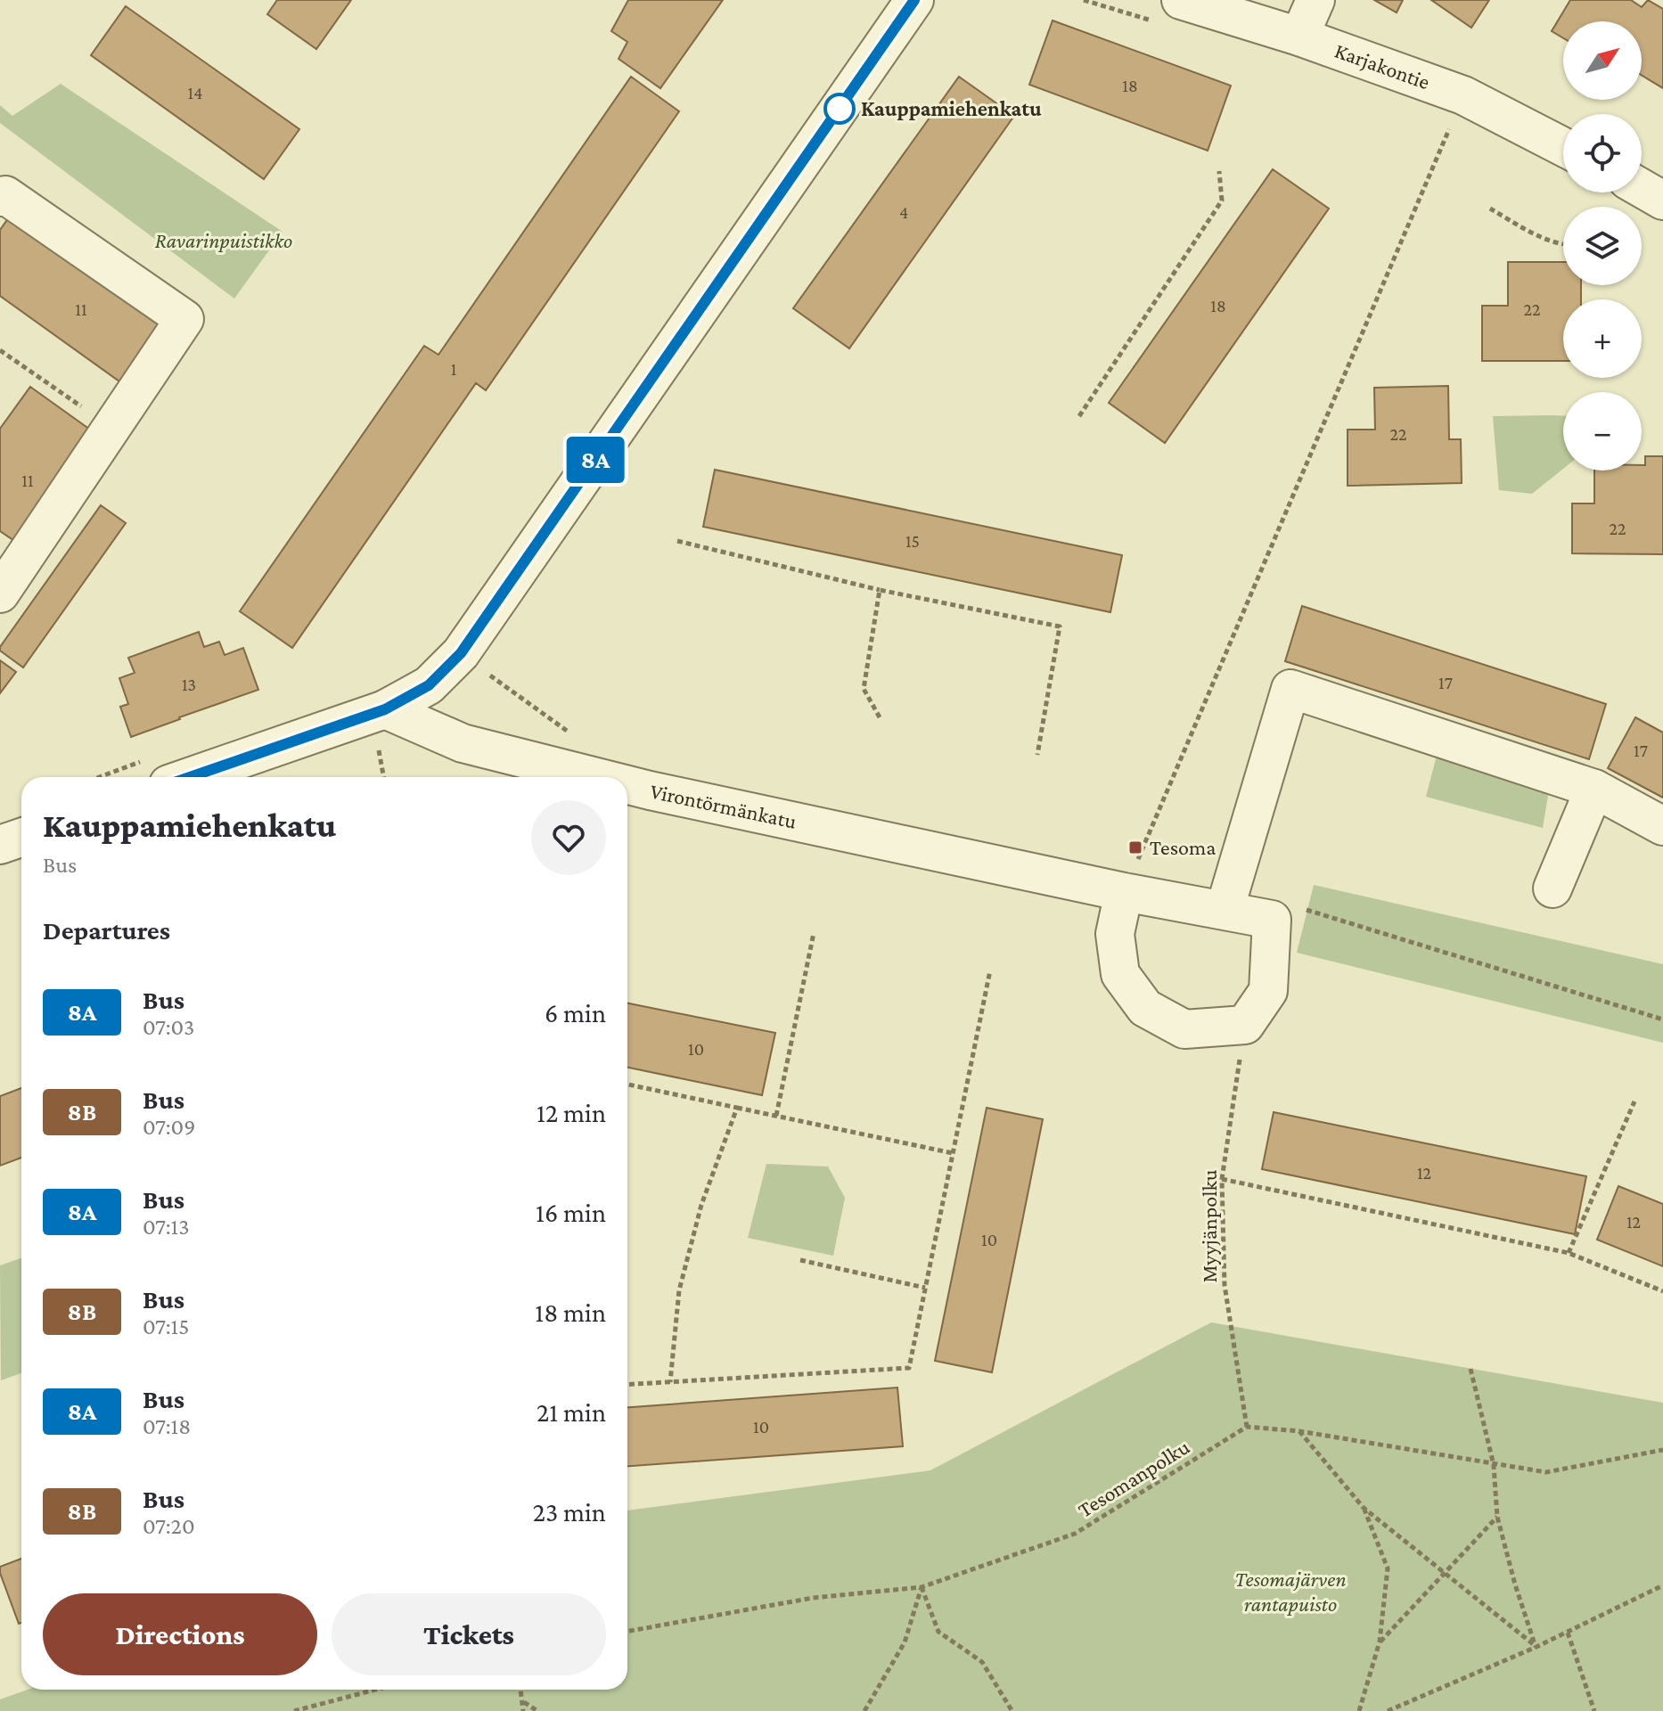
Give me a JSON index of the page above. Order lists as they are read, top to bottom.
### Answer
{
  "streets": {
    "street": ["Karjakontie", "Virontörmänkatu"],
    "path": ["Myyjänpolku", "Tesomanpolku"]
  },
  "crossings": [
    ["Virontörmänkatu", "Myyjänpolku"],
    ["Myyjänpolku", "Tesomanpolku"]
  ],
  "parks": ["Ravarinpuistikko", "Tesomajärven rantapuisto"],
  "places": {
    "other": ["Kauppamiehenkatu"],
    "transit": ["Tesoma"]
  },
  "lines": ["bus line 8A"],
  "house_numbers": [
    "18",
    "14",
    "4",
    "18",
    "11",
    "22",
    "1",
    "22",
    "11",
    "22",
    "15",
    "17",
    "13",
    "17",
    "10",
    "12",
    "12",
    "10",
    "10"
  ],
  "north": "top right",
  "page": {
    "on_map": "8A",
    "map_buttons": ["+", "−"],
    "heading": [
      ["Kauppamiehenkatu", "Bus"],
      "Departures"
    ],
    "list": [
      {
        "mark": "8A",
        "name": "Bus",
        "note": "07:03",
        "value": "6 min"
      },
      {
        "mark": "8B",
        "name": "Bus",
        "note": "07:09",
        "value": "12 min"
      },
      {
        "mark": "8A",
        "name": "Bus",
        "note": "07:13",
        "value": "16 min"
      },
      {
        "mark": "8B",
        "name": "Bus",
        "note": "07:15",
        "value": "18 min"
      },
      {
        "mark": "8A",
        "name": "Bus",
        "note": "07:18",
        "value": "21 min"
      },
      {
        "mark": "8B",
        "name": "Bus",
        "note": "07:20",
        "value": "23 min"
      }
    ],
    "buttons": ["Directions", "Tickets"]
  }
}
